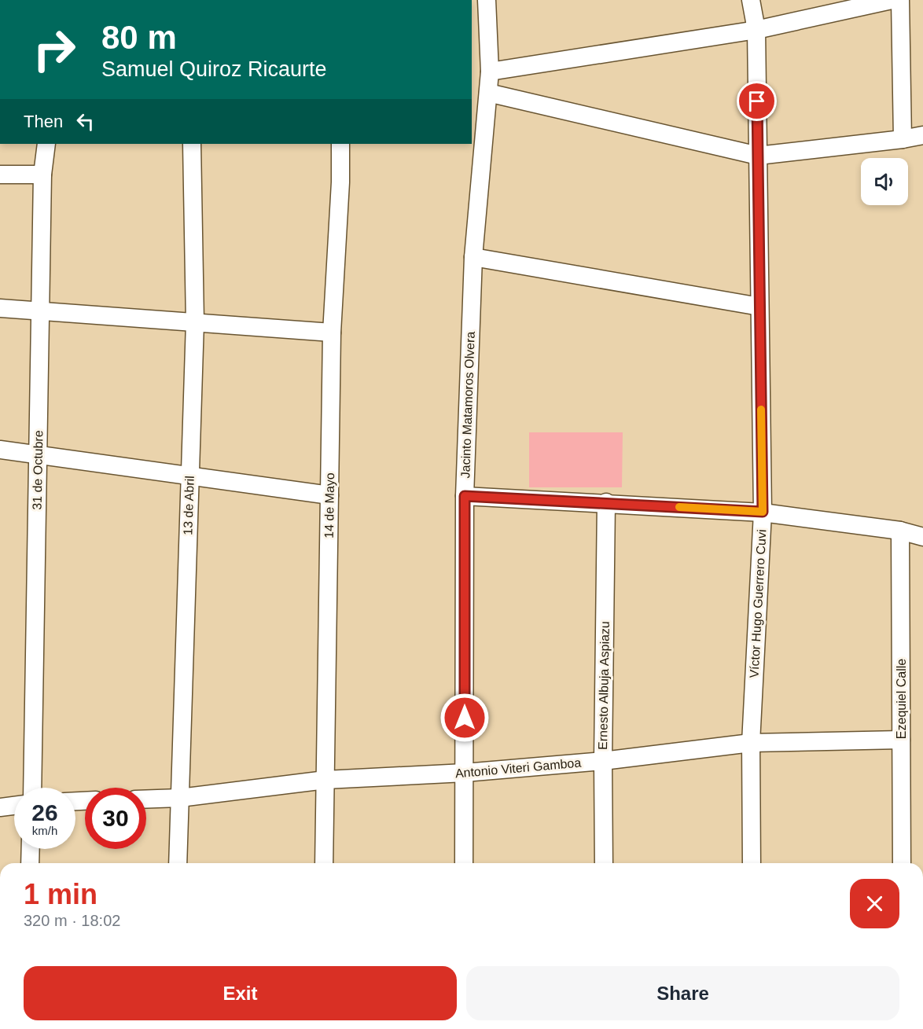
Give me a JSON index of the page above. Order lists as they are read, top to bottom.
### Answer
{
  "streets": {
    "street": [
      "Jacinto Matamoros Olvera",
      "31 de Octubre",
      "13 de Abril",
      "14 de Mayo",
      "Víctor Hugo Guerrero Cuvi",
      "Ernesto Albuja Aspiazu",
      "Ezequiel Calle",
      "Antonio Viteri Gamboa"
    ]
  },
  "crossings": [
    ["Jacinto Matamoros Olvera", "Antonio Viteri Gamboa"],
    ["13 de Abril", "Antonio Viteri Gamboa"],
    ["14 de Mayo", "Antonio Viteri Gamboa"],
    ["Víctor Hugo Guerrero Cuvi", "Antonio Viteri Gamboa"],
    ["Ernesto Albuja Aspiazu", "Antonio Viteri Gamboa"],
    ["Ezequiel Calle", "Antonio Viteri Gamboa"]
  ],
  "page": {
    "turn": ["80 m", "Samuel Quiroz Ricaurte"],
    "then": "Then",
    "speed": "26 km/h",
    "limit": "30",
    "heading": ["1 min", "320 m · 18:02"],
    "buttons": ["Exit", "Share"]
  }
}
